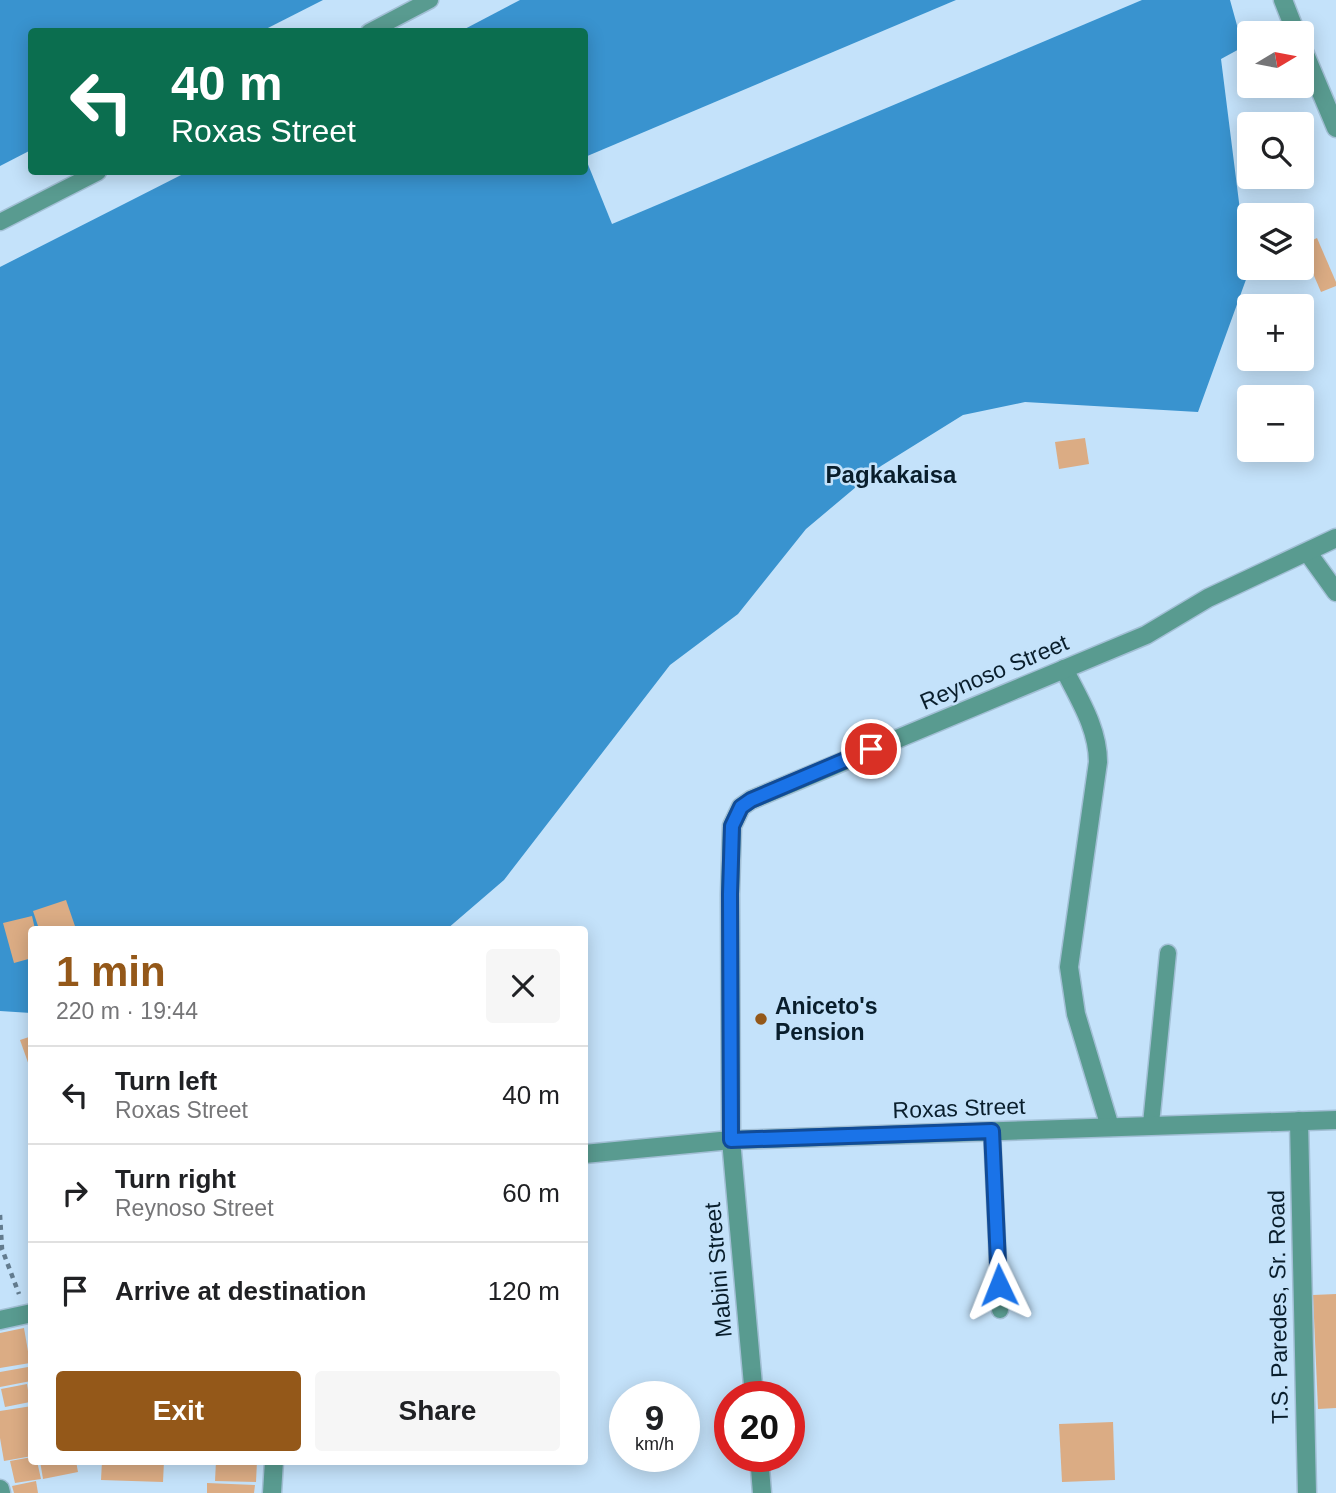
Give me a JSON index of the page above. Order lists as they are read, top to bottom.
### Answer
{
  "streets": {
    "street": [
      "Reynoso Street",
      "Roxas Street",
      "Mabini Street",
      "T.S. Paredes, Sr. Road"
    ]
  },
  "crossings": [
    ["Reynoso Street", "Roxas Street"],
    ["Reynoso Street", "Mabini Street"],
    ["Roxas Street", "Mabini Street"],
    ["Roxas Street", "T.S. Paredes, Sr. Road"]
  ],
  "districts": ["Pagkakaisa"],
  "places": ["Aniceto's Pension"],
  "north": "right",
  "page": {
    "map_buttons": ["+", "−"],
    "turn": ["40 m", "Roxas Street"],
    "heading": ["1 min", "220 m · 19:44"],
    "list": [
      {
        "name": "Turn left",
        "note": "Roxas Street",
        "value": "40 m"
      },
      {
        "name": "Turn right",
        "note": "Reynoso Street",
        "value": "60 m"
      },
      {
        "name": "Arrive at destination",
        "value": "120 m"
      }
    ],
    "buttons": ["Exit", "Share"],
    "speed": "9 km/h",
    "limit": "20"
  }
}
